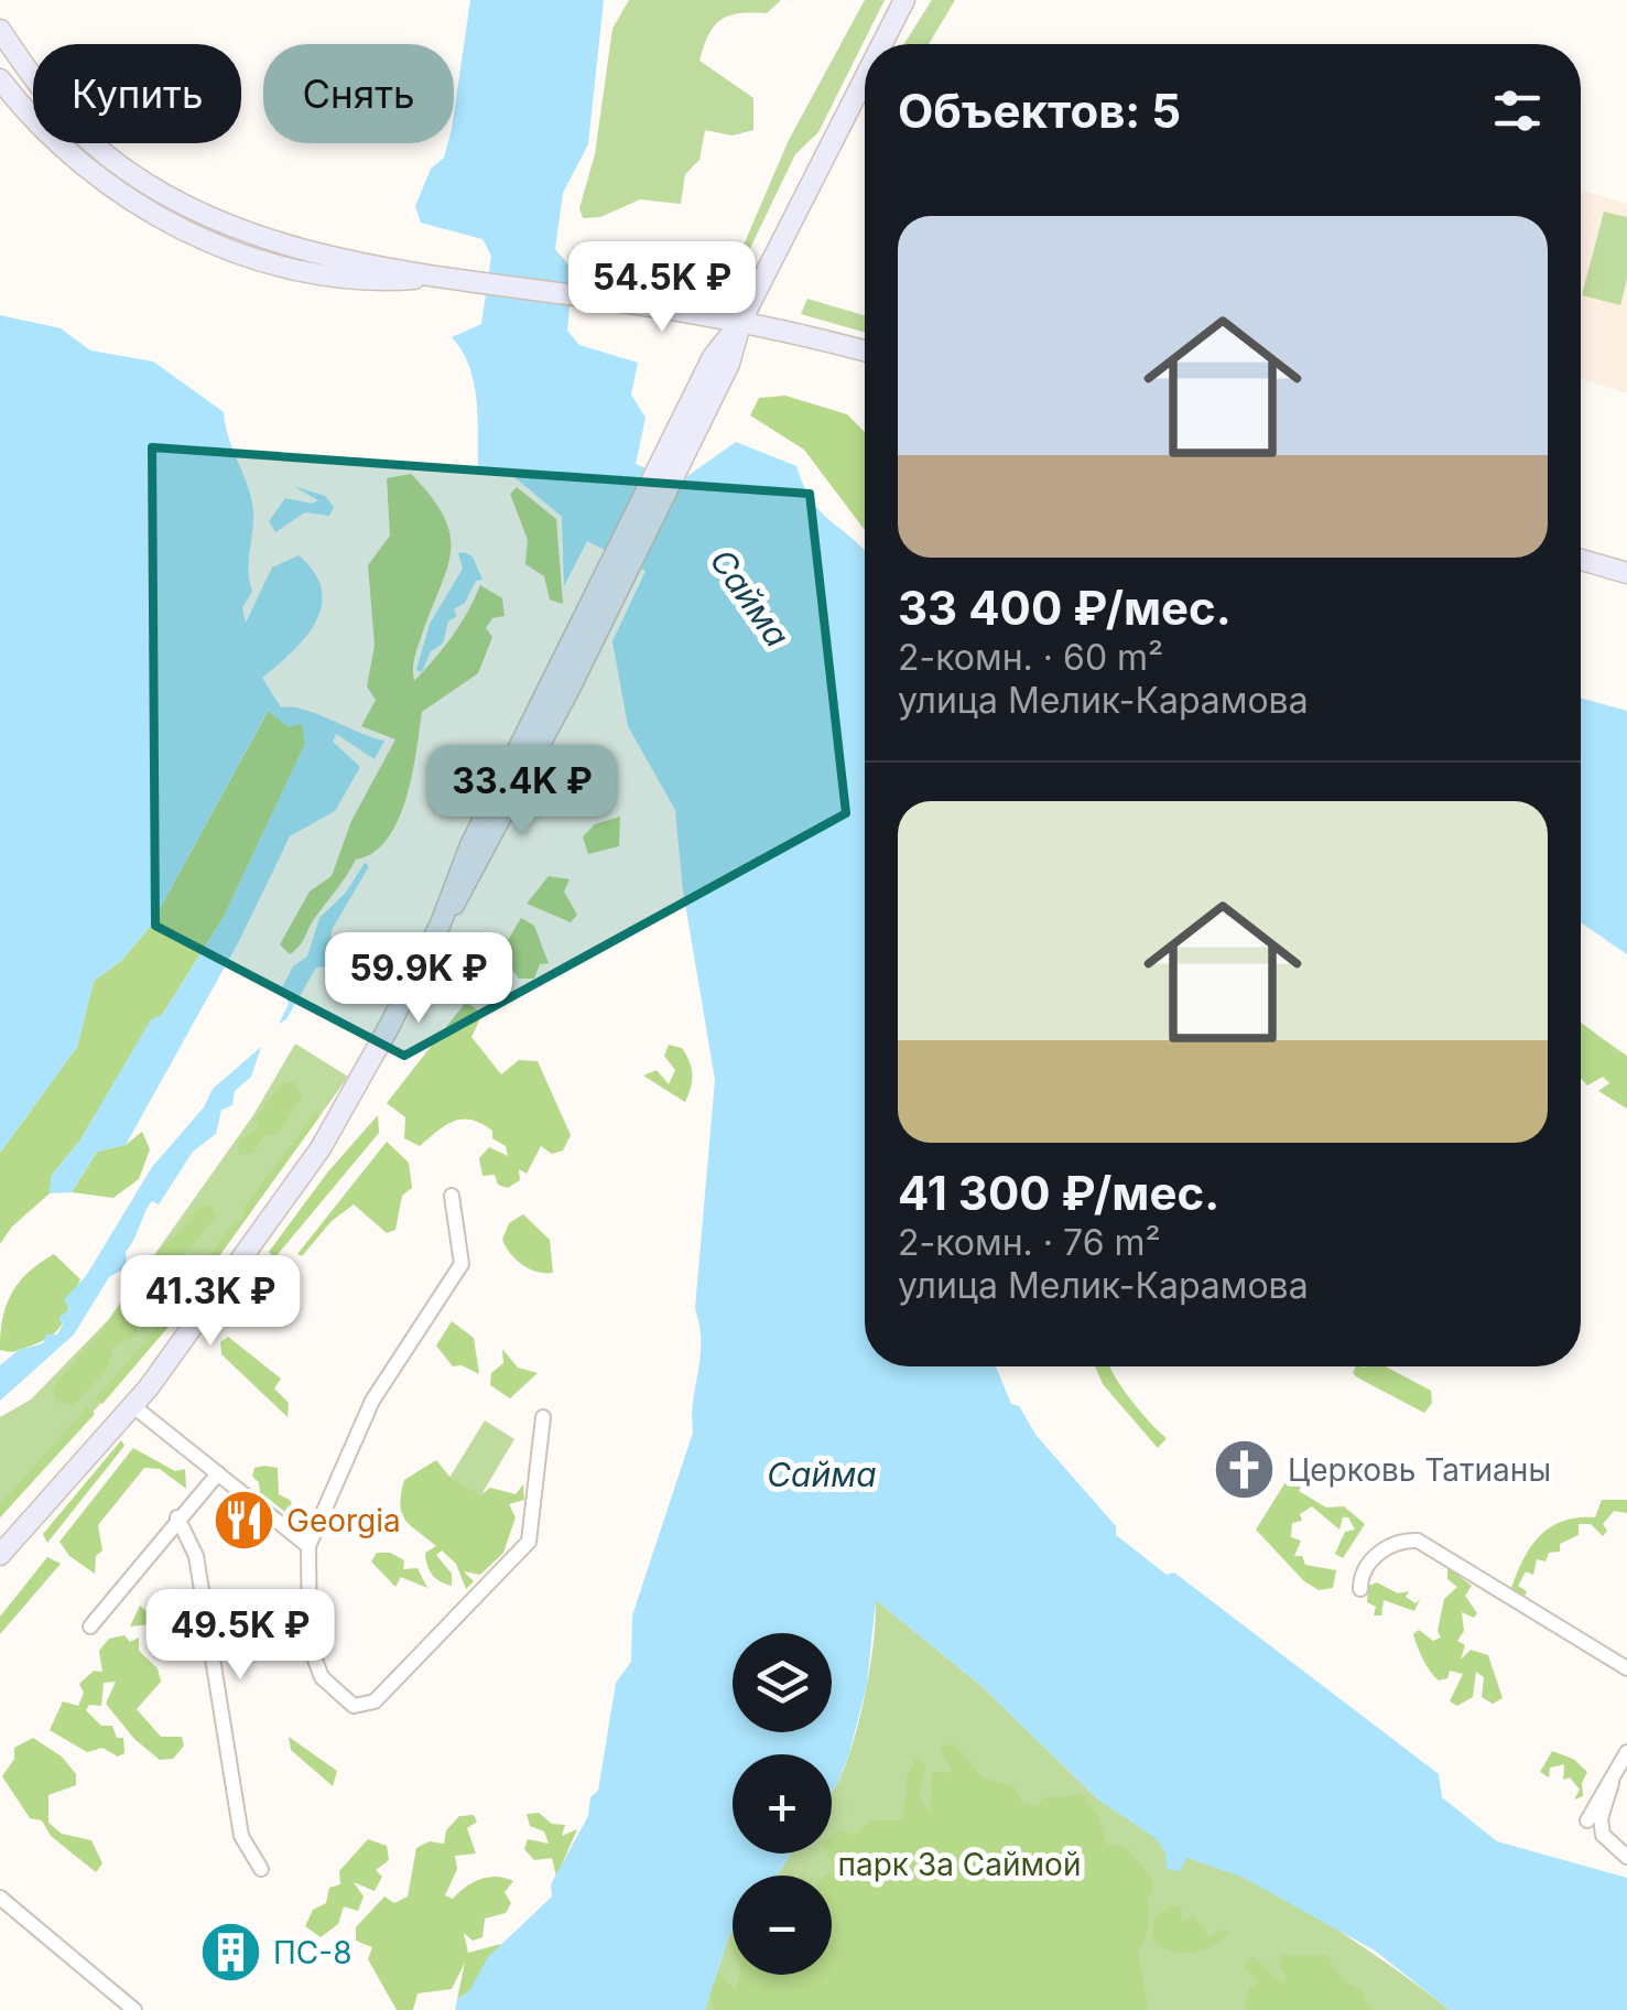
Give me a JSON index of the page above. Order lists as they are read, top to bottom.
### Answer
{
  "water": ["Сайма"],
  "parks": ["парк За Саймой"],
  "places": {
    "church": ["Церковь Татианы"],
    "restaurant": ["Georgia"],
    "building": ["ПС-8"]
  },
  "page": {
    "chip": ["Купить", "Снять"],
    "heading": "Объектов: 5",
    "list": [
      {
        "name": "33 400 ₽/мес.",
        "note": "2-комн. · 60 m² · улица Мелик-Карамова"
      },
      {
        "name": "41 300 ₽/мес.",
        "note": "2-комн. · 76 m² · улица Мелик-Карамова"
      }
    ],
    "price": [
      "54.5K ₽",
      "33.4K ₽",
      "59.9K ₽",
      "41.3K ₽",
      "49.5K ₽"
    ],
    "map_buttons": ["+", "−"]
  }
}
